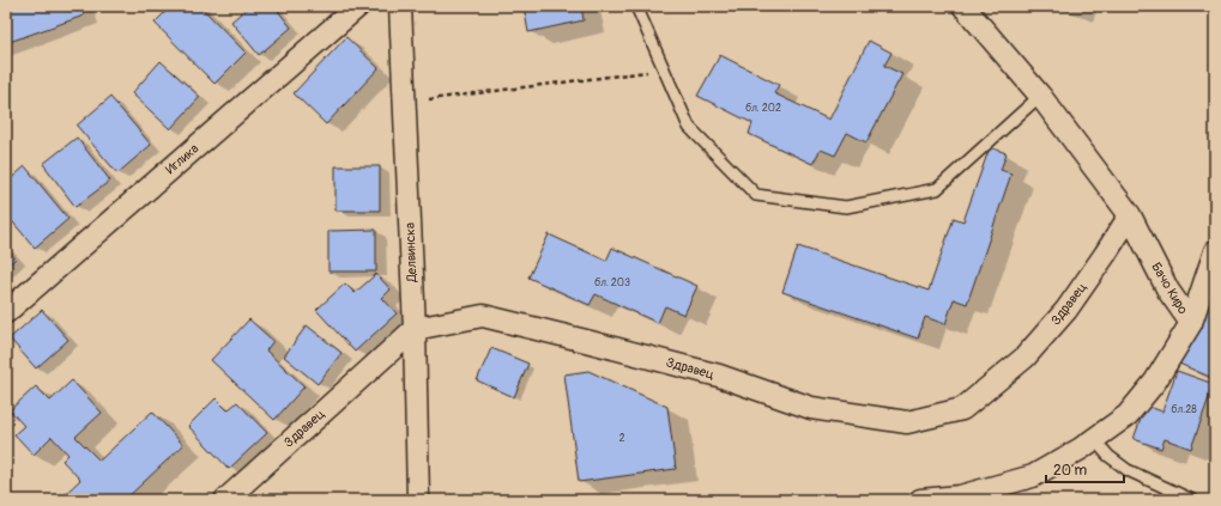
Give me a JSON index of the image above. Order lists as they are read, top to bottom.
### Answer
{
  "streets": {
    "street": [
      "Иглика",
      "Делвинска",
      "Бачо Киро",
      "Здравец"
    ]
  },
  "crossings": [
    ["Делвинска", "Здравец"],
    ["Бачо Киро", "Здравец"]
  ],
  "house_numbers": [
    "бл. 202",
    "бл. 203",
    "бл.28",
    "2"
  ],
  "scale_bar": "20 m"
}
